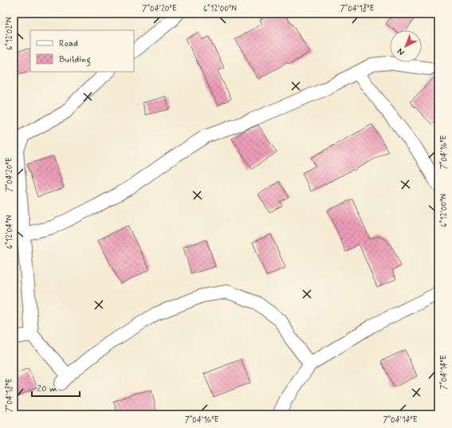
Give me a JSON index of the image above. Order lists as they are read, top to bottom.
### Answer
{
  "legend": ["Road", "Building"],
  "scale_bar": "20 m",
  "north": "bottom left",
  "coordinates": [
    "7°04'20\"E",
    "6°12'00\"N",
    "7°04'18\"E",
    "6°12'02\"N",
    "7°04'16\"E",
    "6°12'04\"N",
    "7°04'14\"E"
  ]
}
